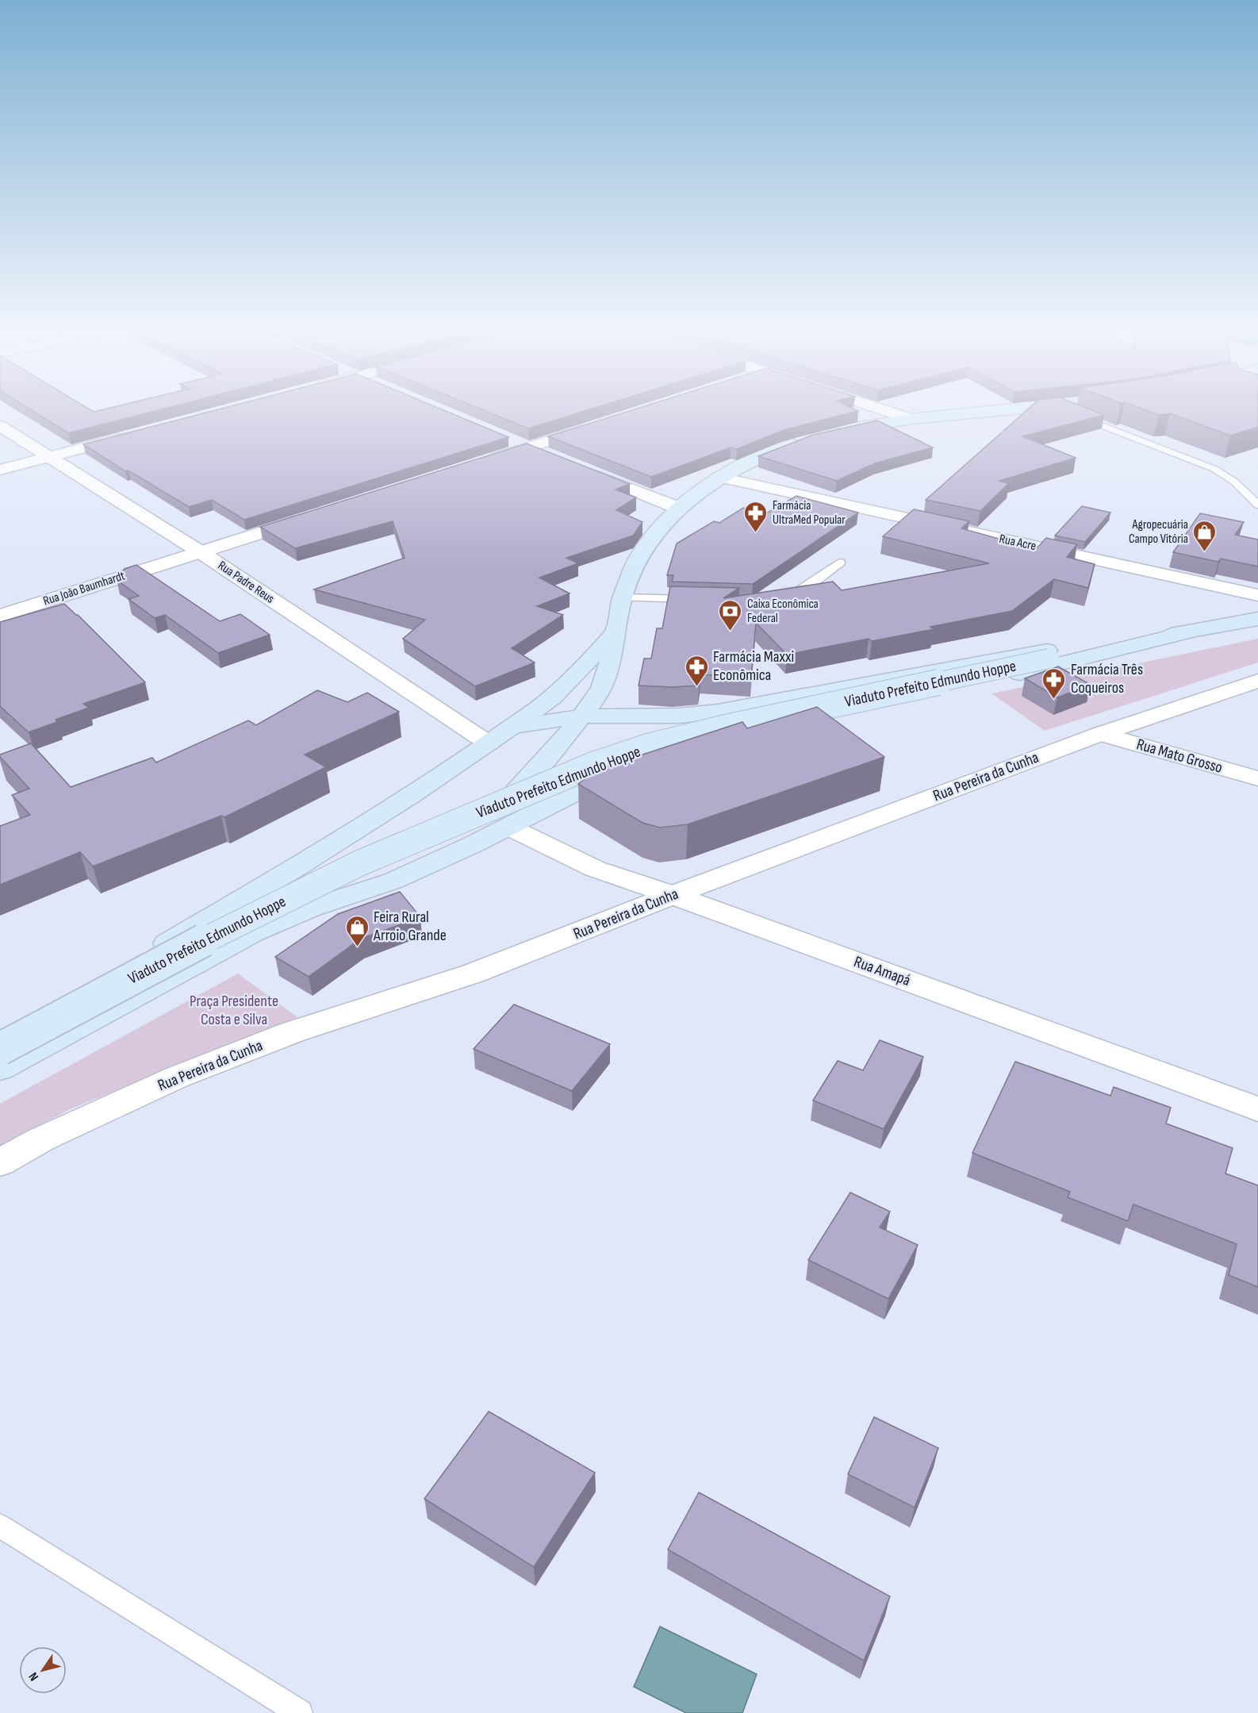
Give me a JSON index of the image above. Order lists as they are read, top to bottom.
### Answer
{
  "streets": {
    "main road": ["Viaduto Prefeito Edmundo Hoppe"],
    "street": [
      "Rua Acre",
      "Rua Padre Reus",
      "Rua João Baumhardt",
      "Rua Mato Grosso",
      "Rua Pereira da Cunha",
      "Rua Amapá"
    ]
  },
  "crossings": [
    ["Rua Padre Reus", "Rua João Baumhardt"],
    ["Rua Mato Grosso", "Rua Pereira da Cunha"],
    ["Rua Pereira da Cunha", "Rua Amapá"]
  ],
  "parks": ["Praça Presidente Costa e Silva"],
  "places": {
    "pharmacy": ["Farmácia UltraMed Popular", "Farmácia Maxxi Econômica", "Farmácia Três Coqueiros"],
    "shop": ["Agropecuária Campo Vitória", "Feira Rural Arroio Grande"],
    "bank": ["Caixa Econômica Federal"]
  },
  "north": "bottom left"
}
